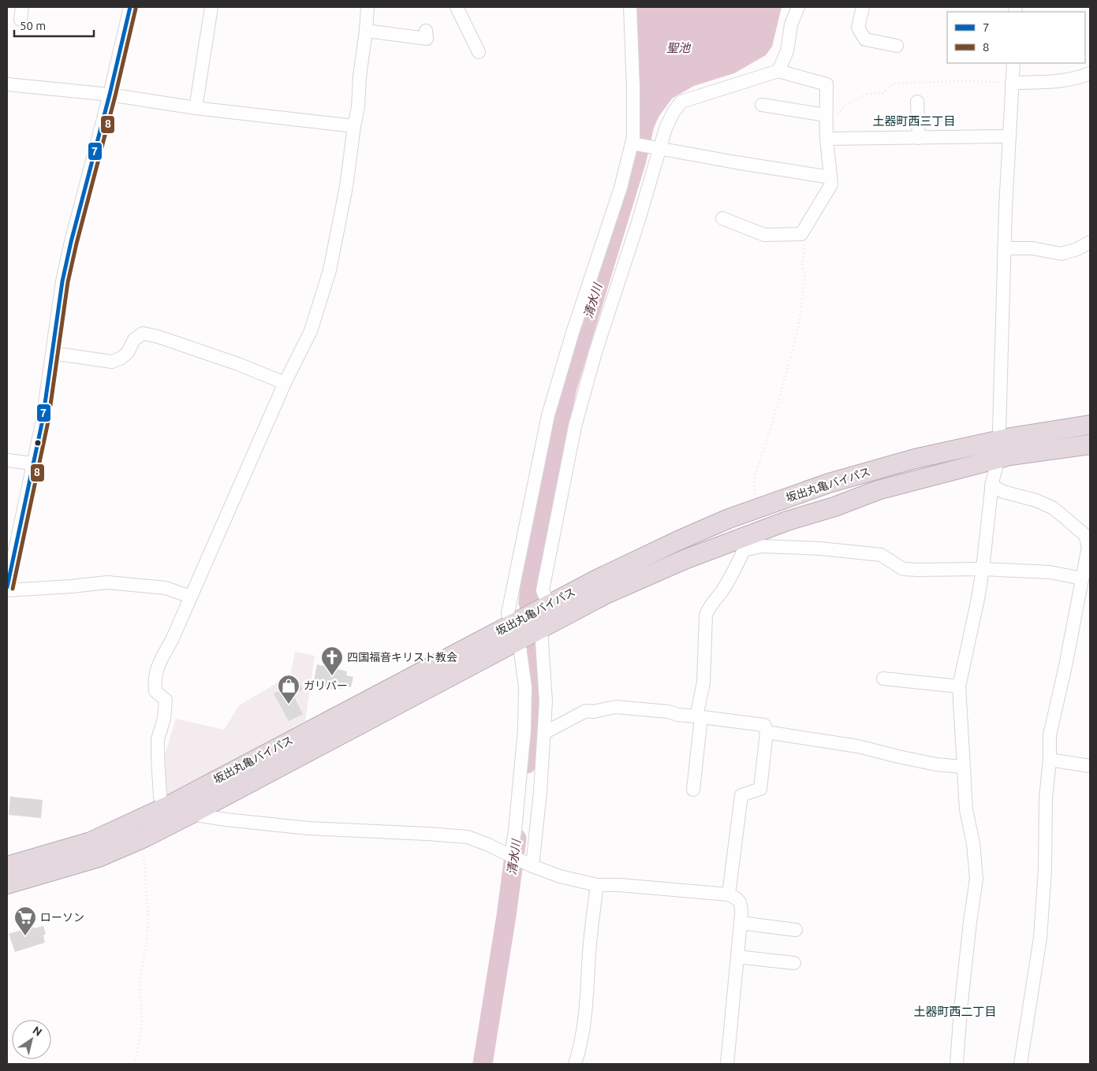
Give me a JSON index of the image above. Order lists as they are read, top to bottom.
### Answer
{
  "streets": {
    "highway": ["坂出丸亀バイパス"]
  },
  "districts": ["土器町西三丁目", "土器町西二丁目"],
  "water": ["聖池", "清水川"],
  "places": {
    "church": ["四国福音キリスト教会"],
    "shop": ["ガリバー"],
    "supermarket": ["ローソン"]
  },
  "lines": ["transit line 7", "transit line 8"],
  "legend": ["7", "8"],
  "scale_bar": "50 m",
  "north": "top right"
}
